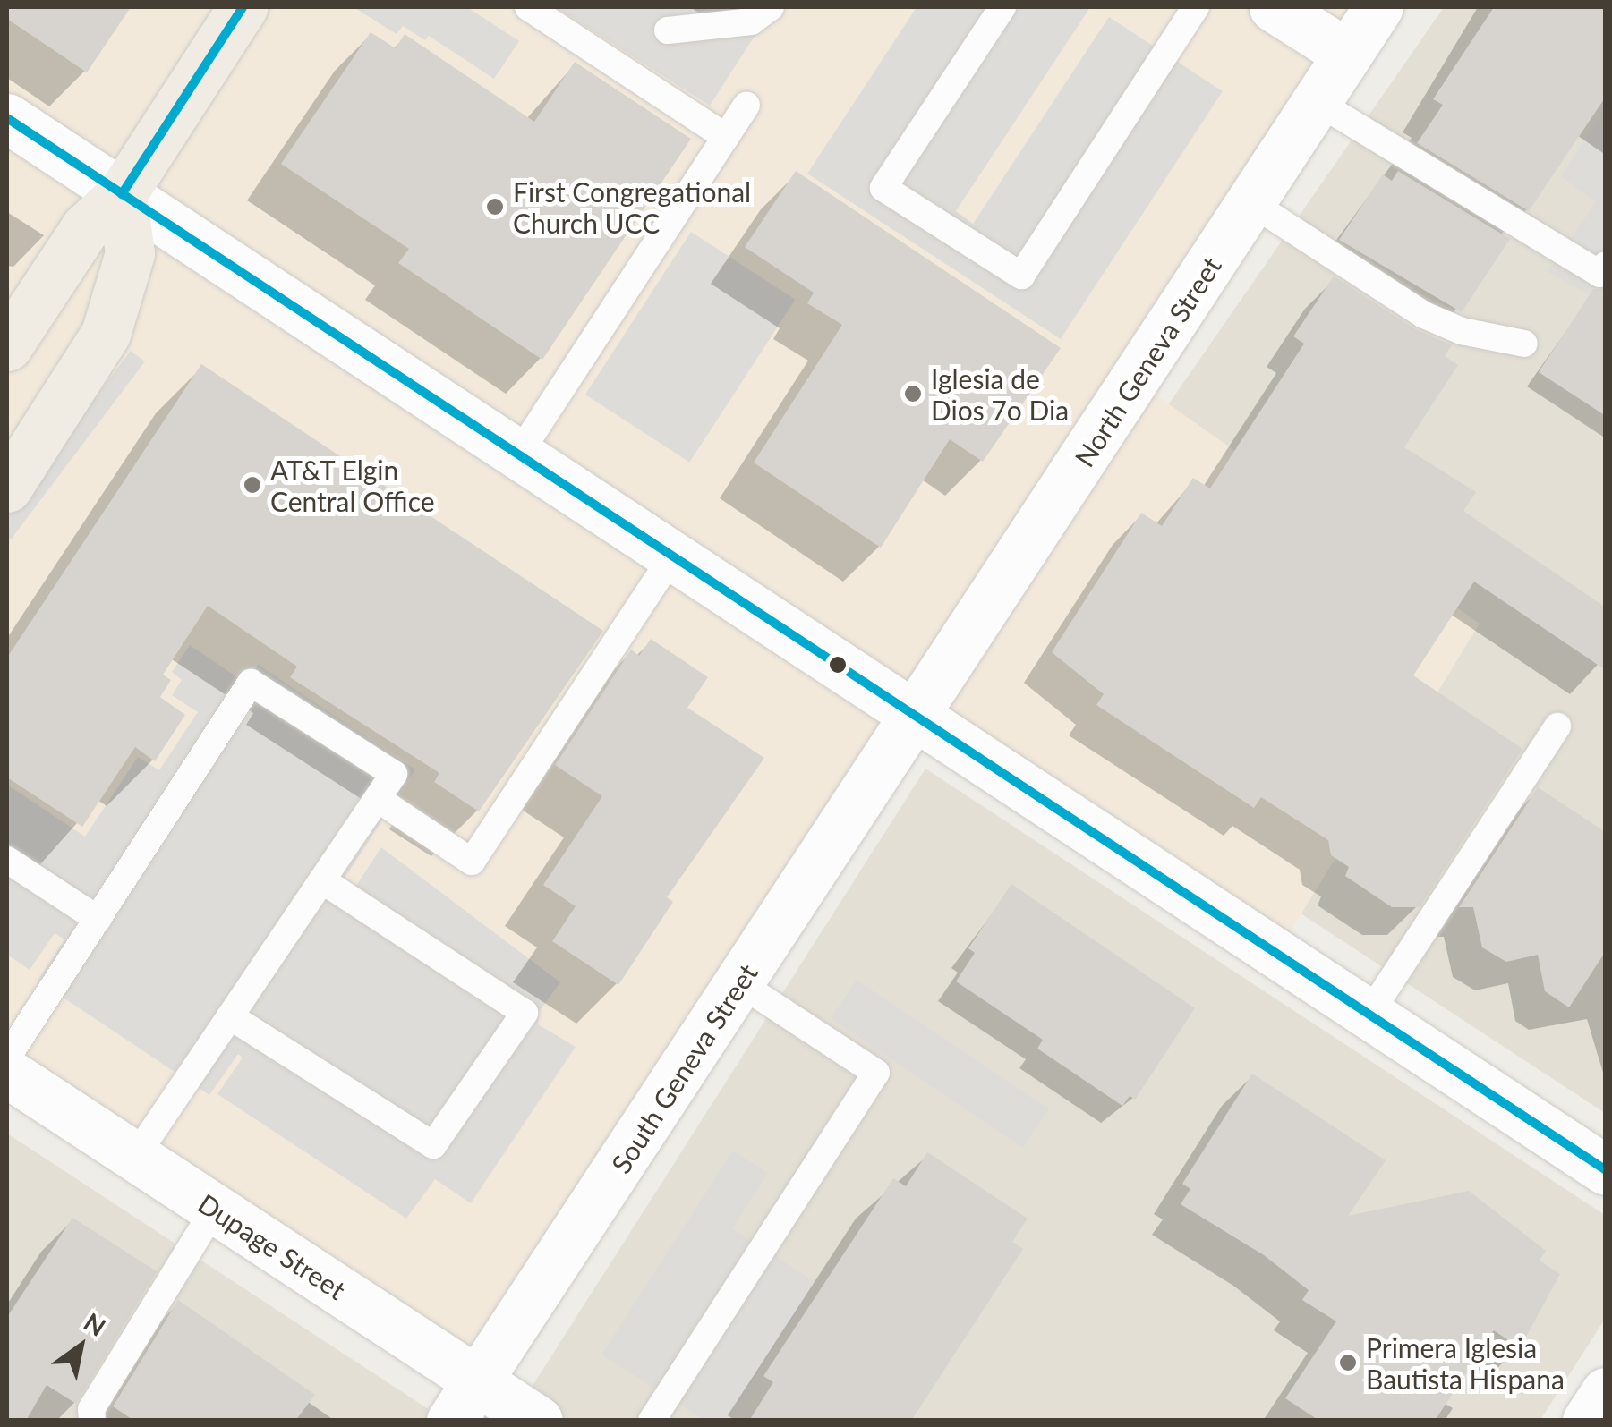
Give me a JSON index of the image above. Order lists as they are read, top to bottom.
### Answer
{
  "streets": {
    "street": ["North Geneva Street", "South Geneva Street", "Dupage Street"]
  },
  "crossings": [
    ["North Geneva Street", "South Geneva Street"],
    ["South Geneva Street", "Dupage Street"]
  ],
  "places": [
    "First Congregational Church UCC",
    "Iglesia de Dios 7o Dia",
    "AT&T Elgin Central Office",
    "Primera Iglesia Bautista Hispana"
  ],
  "north": "top right"
}
